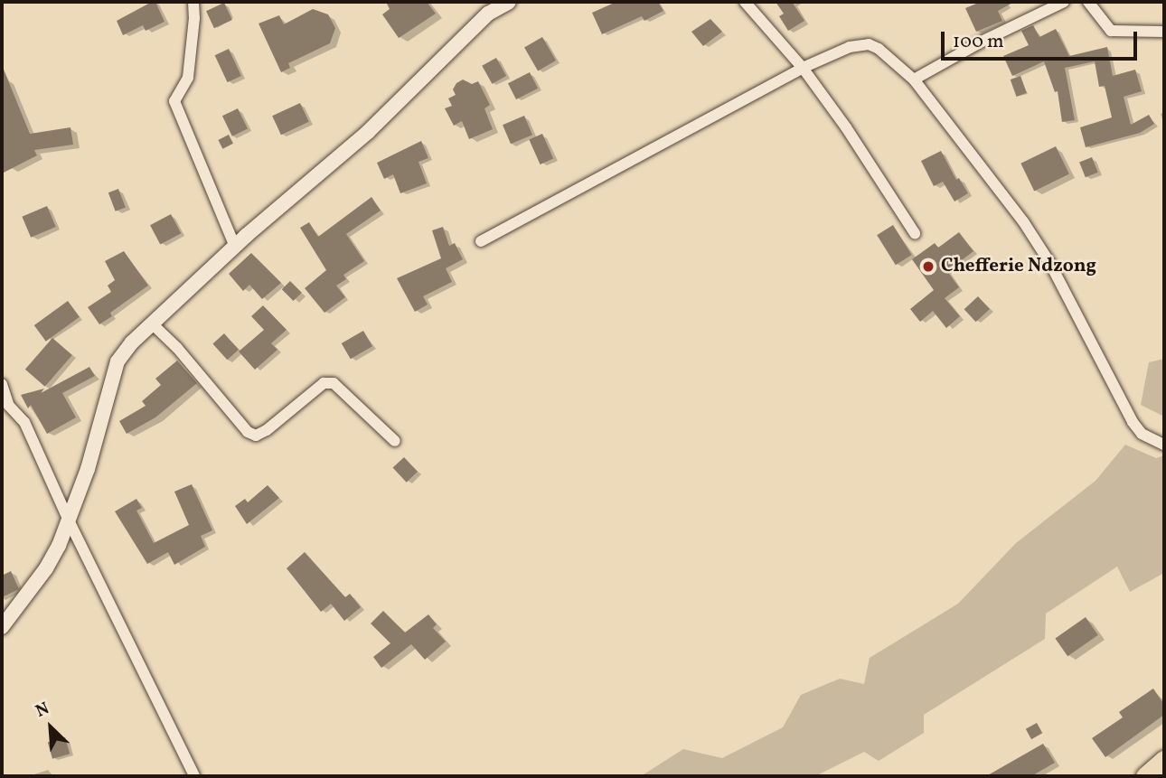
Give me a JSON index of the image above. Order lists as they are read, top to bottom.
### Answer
{
  "places": ["Chefferie Ndzong"],
  "scale_bar": "100 m",
  "north": "top left"
}
